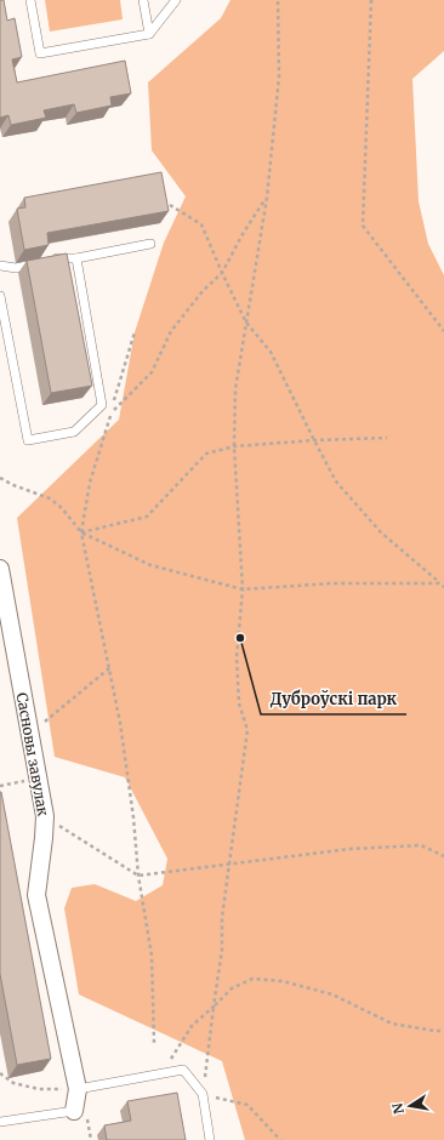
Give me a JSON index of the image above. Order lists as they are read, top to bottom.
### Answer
{
  "streets": {
    "street": ["Сасновы завулак"]
  },
  "places": ["Дуброўскі парк"],
  "north": "left"
}
